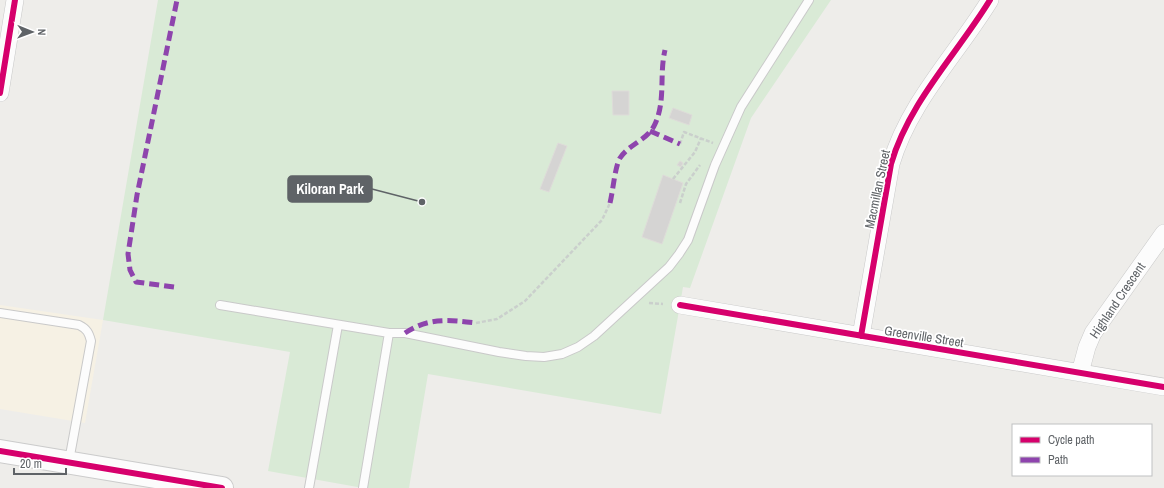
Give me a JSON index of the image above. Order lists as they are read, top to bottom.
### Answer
{
  "streets": {
    "street": ["Macmillan Street", "Highland Crescent", "Greenville Street"]
  },
  "crossings": [
    ["Macmillan Street", "Greenville Street"],
    ["Highland Crescent", "Greenville Street"]
  ],
  "places": ["Kiloran Park"],
  "legend": ["Cycle path", "Path"],
  "scale_bar": "20 m",
  "north": "right"
}
